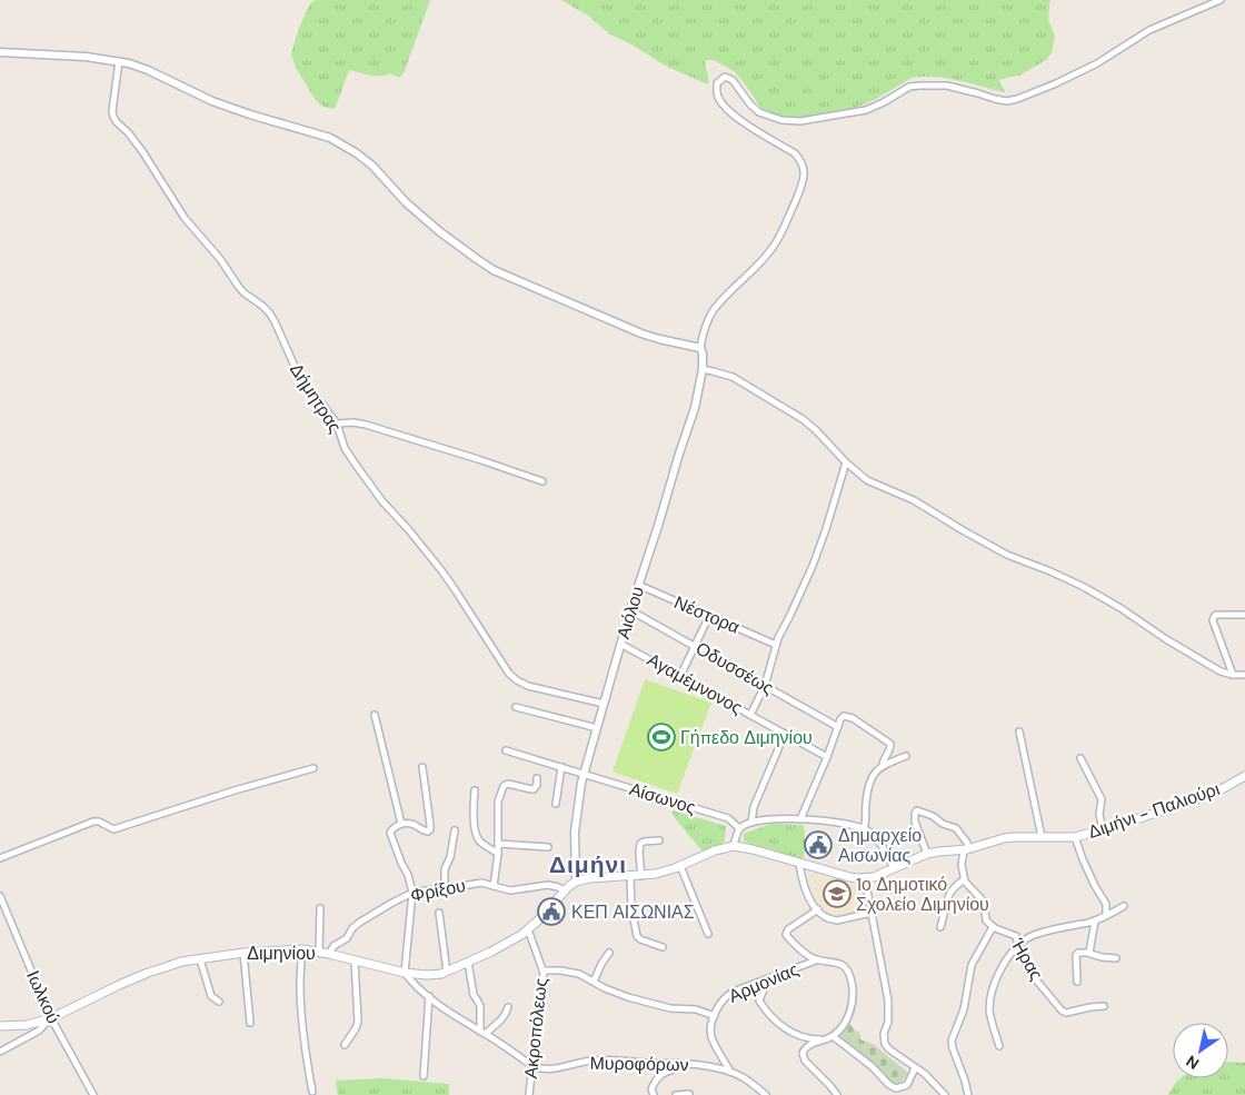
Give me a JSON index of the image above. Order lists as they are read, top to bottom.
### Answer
{
  "streets": {
    "main road": ["Διμήνι - Παλιούρι", "Διμηνίου"],
    "street": [
      "Δήμητρας",
      "Αιόλου",
      "Νέστορα",
      "Οδυσσέως",
      "Αγαμέμνονος",
      "Αίσωνος",
      "Φρίξου",
      "Ήρας",
      "Αρμονίας",
      "Ιωλκού",
      "Ακροπόλεως",
      "Μυροφόρων"
    ]
  },
  "crossings": [
    ["Δήμητρας", "Αιόλου"],
    ["Αιόλου", "Νέστορα"],
    ["Αιόλου", "Οδυσσέως"],
    ["Αιόλου", "Αγαμέμνονος"],
    ["Αιόλου", "Αίσωνος"],
    ["Αιόλου", "Διμηνίου"],
    ["Φρίξου", "Διμηνίου"],
    ["Διμηνίου", "Ιωλκού"],
    ["Διμηνίου", "Ακροπόλεως"],
    ["Αρμονίας", "Μυροφόρων"],
    ["Ακροπόλεως", "Μυροφόρων"]
  ],
  "districts": ["Διμήνι"],
  "places": {
    "sports": ["Γήπεδο Διμηνίου"],
    "public building": ["Δημαρχείο Αισωνίας", "ΚΕΠ ΑΙΣΩΝΙΑΣ"],
    "school or university": ["1ο Δημοτικό Σχολείο Διμηνίου"]
  },
  "north": "bottom left"
}
